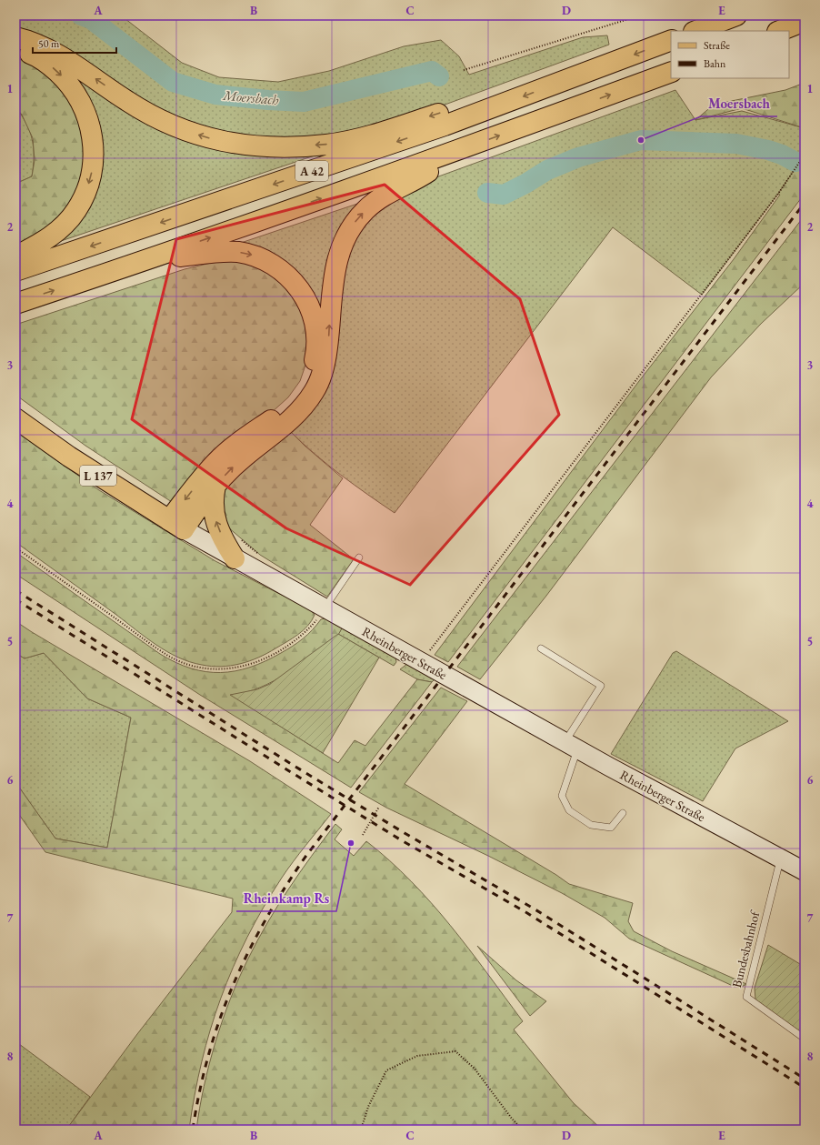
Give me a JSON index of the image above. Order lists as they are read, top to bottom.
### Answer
{
  "streets": {
    "main road": ["A 42", "L 137", "Rheinberger Straße"],
    "lane": ["Bundesbahnhof"]
  },
  "crossings": [
    ["Rheinberger Straße", "Bundesbahnhof"]
  ],
  "water": ["Moersbach"],
  "places": ["Moersbach", "Rheinkamp Rs"],
  "legend": ["Straße", "Bahn"],
  "scale_bar": "50 m",
  "grid": {
    "columns": [
      "A",
      "B",
      "C",
      "D",
      "E"
    ],
    "rows": [
      "1",
      "2",
      "3",
      "4",
      "5",
      "6",
      "7",
      "8"
    ]
  }
}
